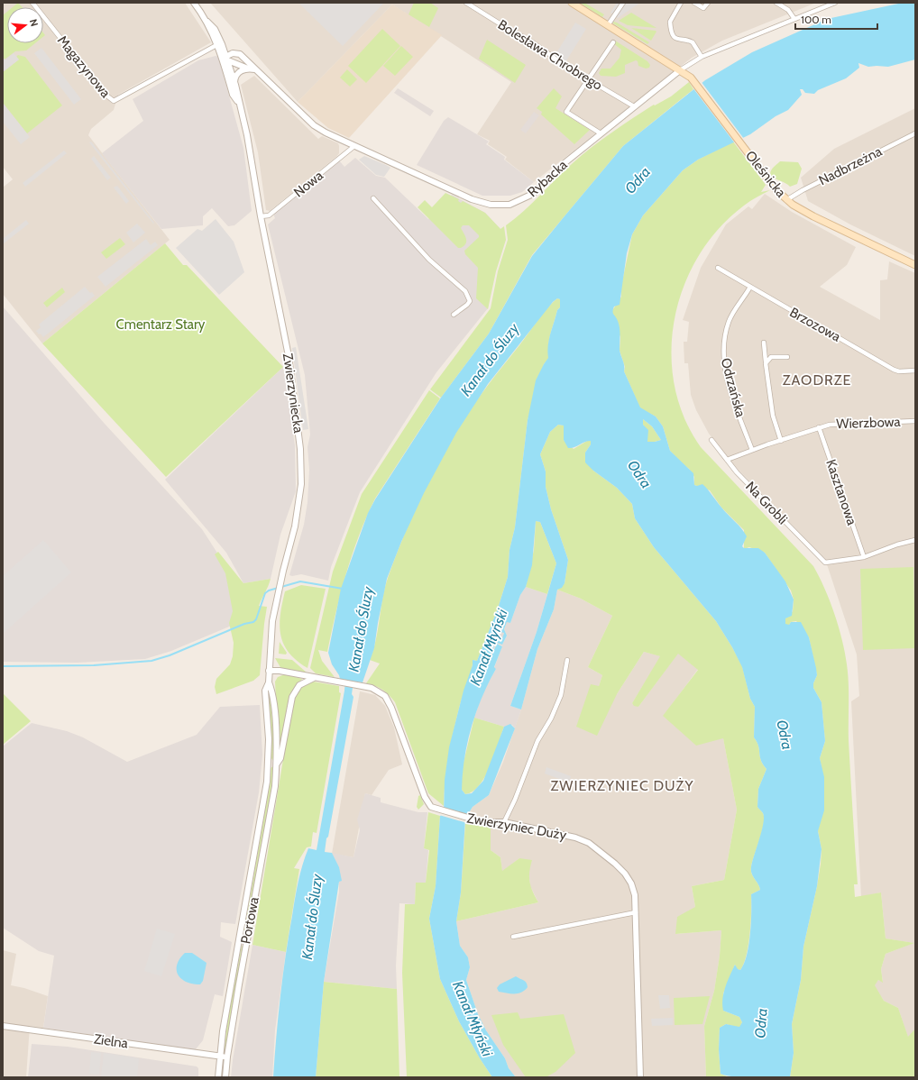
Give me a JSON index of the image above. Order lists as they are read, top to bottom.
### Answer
{
  "streets": {
    "main road": ["Oleśnicka"],
    "street": [
      "Bolesława Chrobrego",
      "Magazynowa",
      "Nadbrzeżna",
      "Rybacka",
      "Nowa",
      "Brzozowa",
      "Odrzańska",
      "Zwierzyniecka",
      "Wierzbowa",
      "Kasztanowa",
      "Na Grobli",
      "Zwierzyniec Duży",
      "Portowa",
      "Zielna"
    ]
  },
  "crossings": [
    ["Bolesława Chrobrego", "Rybacka"],
    ["Magazynowa", "Zwierzyniecka"],
    ["Nadbrzeżna", "Oleśnicka"],
    ["Oleśnicka", "Rybacka"],
    ["Rybacka", "Nowa"],
    ["Rybacka", "Zwierzyniecka"],
    ["Nowa", "Zwierzyniecka"],
    ["Brzozowa", "Odrzańska"],
    ["Odrzańska", "Wierzbowa"],
    ["Zwierzyniecka", "Zwierzyniec Duży"],
    ["Zwierzyniecka", "Portowa"],
    ["Wierzbowa", "Kasztanowa"],
    ["Wierzbowa", "Na Grobli"],
    ["Kasztanowa", "Na Grobli"],
    ["Portowa", "Zielna"]
  ],
  "districts": ["ZAODRZE", "ZWIERZYNIEC DUŻY"],
  "water": ["Odra", "Kanał do Śluzy", "Kanał Młyński"],
  "parks": ["Cmentarz Stary"],
  "scale_bar": "100 m",
  "north": "right"
}
